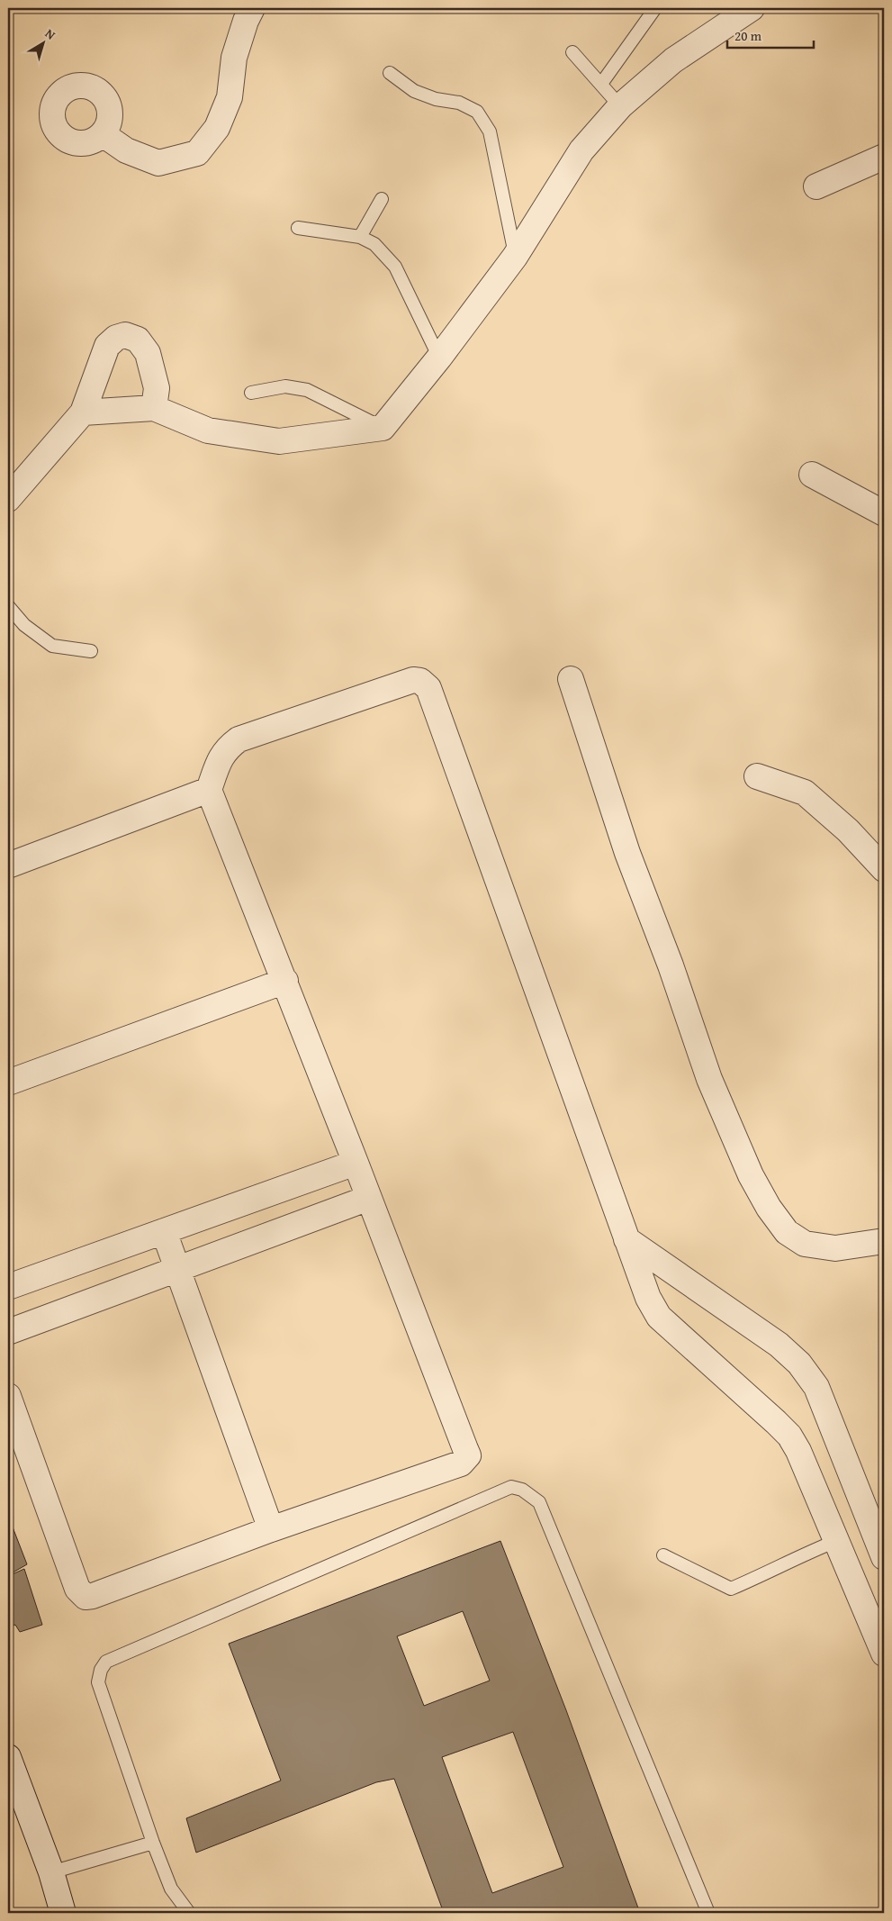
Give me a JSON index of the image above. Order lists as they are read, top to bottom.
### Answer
{
  "scale_bar": "20 m",
  "north": "top right"
}
